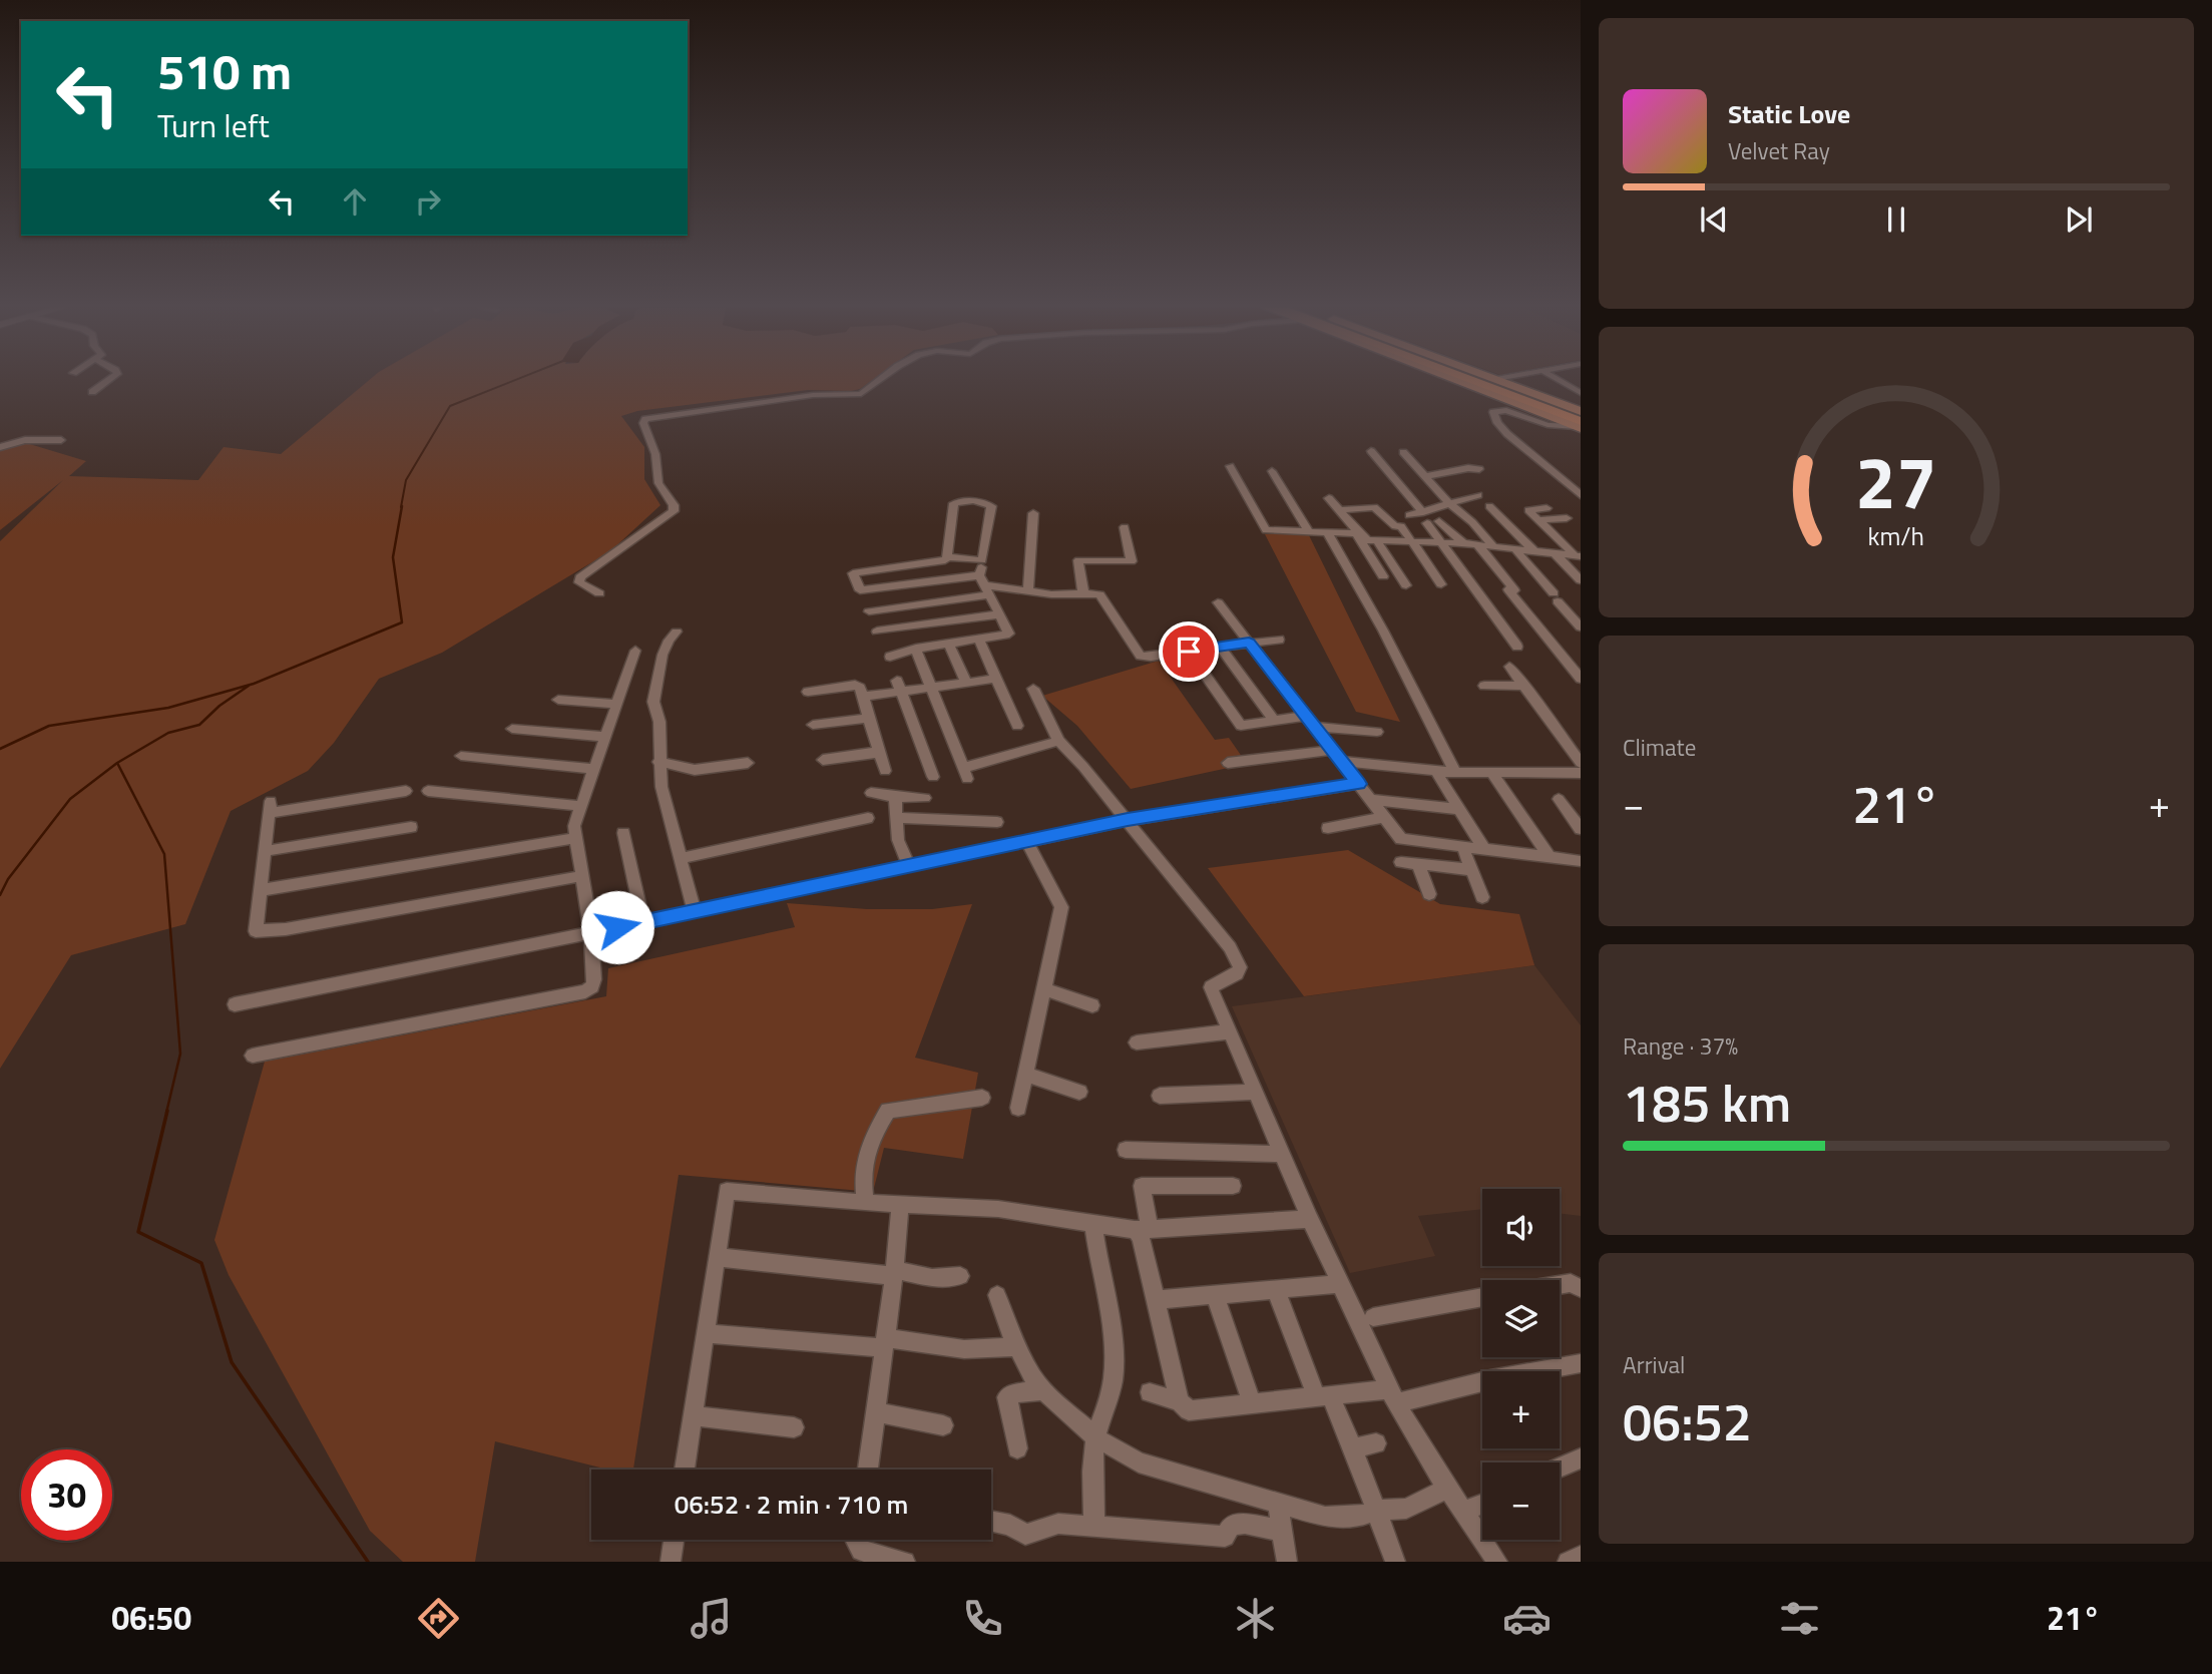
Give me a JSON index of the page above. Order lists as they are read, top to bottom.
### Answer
{
  "page": {
    "turn": ["510 m", "Turn left"],
    "song": ["Static Love", "Velvet Ray"],
    "tile": [
      "Climate",
      ["Range · 37%", "185 km"],
      ["Arrival", "06:52"]
    ],
    "heat": ["−", "21°", "+"],
    "map_buttons": ["+", "−"],
    "limit": "30",
    "trip": "06:52 · 2 min · 710 m",
    "tabs": ["06:50", "21°"],
    "gauge": ["27", "km/h"]
  }
}
